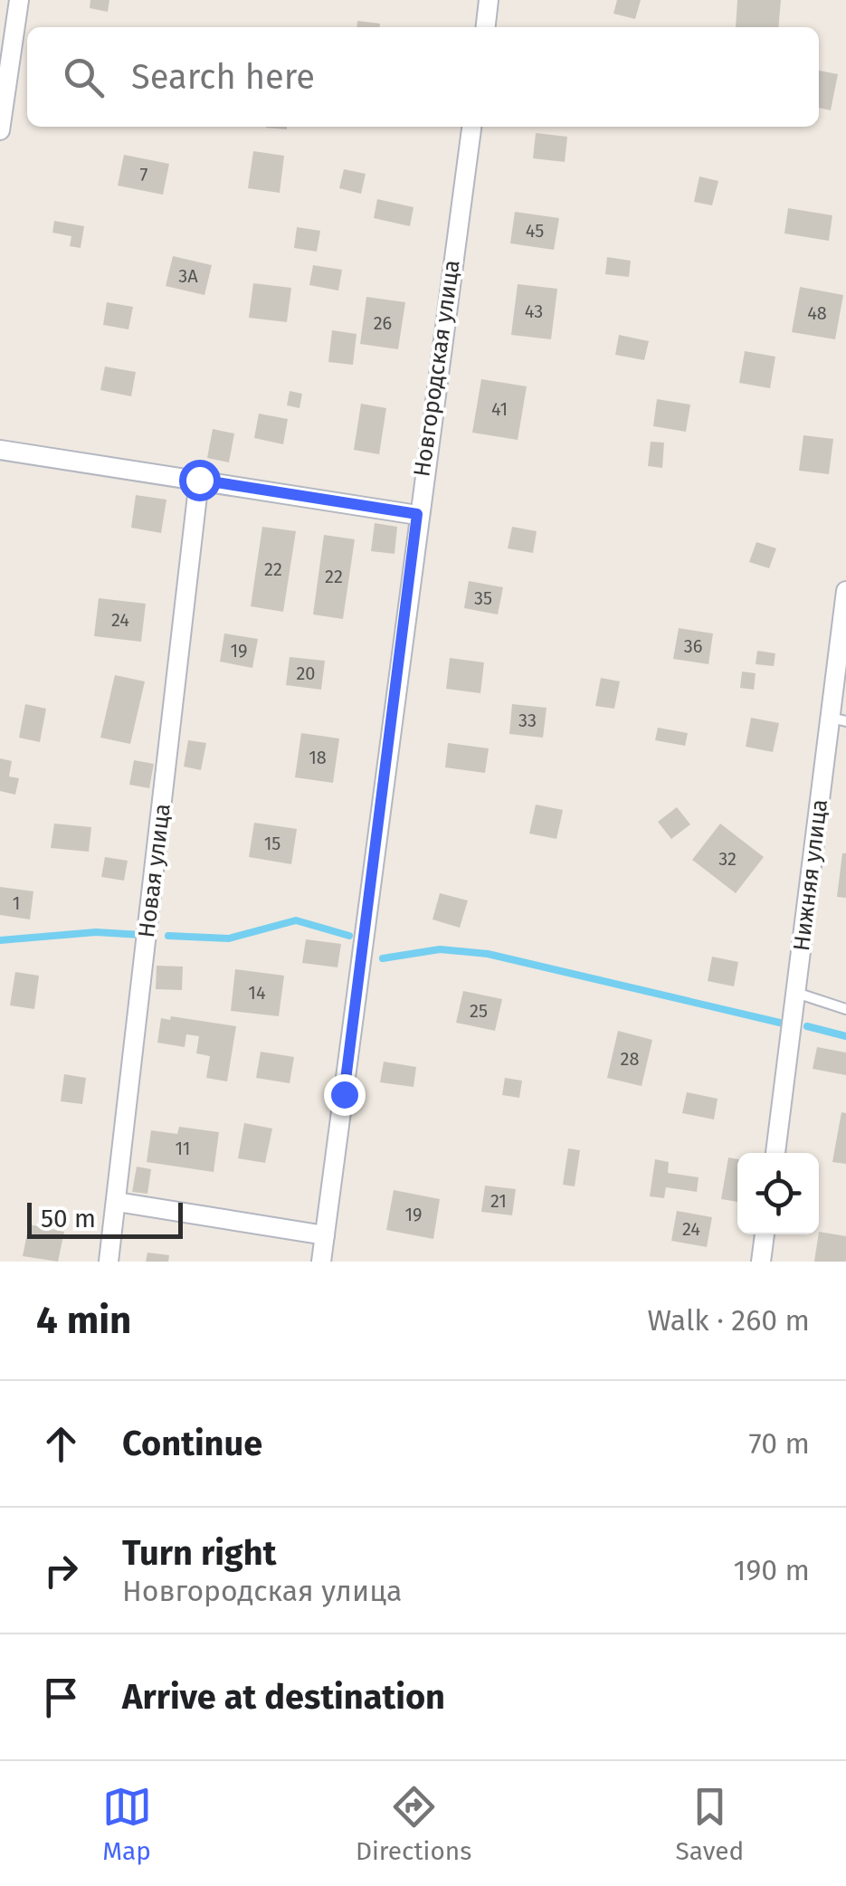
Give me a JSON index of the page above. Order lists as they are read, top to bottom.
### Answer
{
  "streets": {
    "street": ["Новгородская улица", "Новая улица", "Нижняя улица"]
  },
  "house_numbers": [
    "7",
    "45",
    "3А",
    "43",
    "48",
    "26",
    "41",
    "22",
    "22",
    "35",
    "24",
    "36",
    "19",
    "20",
    "33",
    "18",
    "15",
    "32",
    "1",
    "14",
    "25",
    "28",
    "11",
    "21",
    "19",
    "24"
  ],
  "scale_bar": "50 m",
  "page": {
    "search": "Search here",
    "scale": "50 m",
    "heading": ["4 min", "Walk · 260 m"],
    "list": [
      ["Continue", "70 m"],
      ["Turn right", "Новгородская улица", "190 m"],
      "Arrive at destination"
    ],
    "nav": ["Map", "Directions", "Saved"]
  }
}
